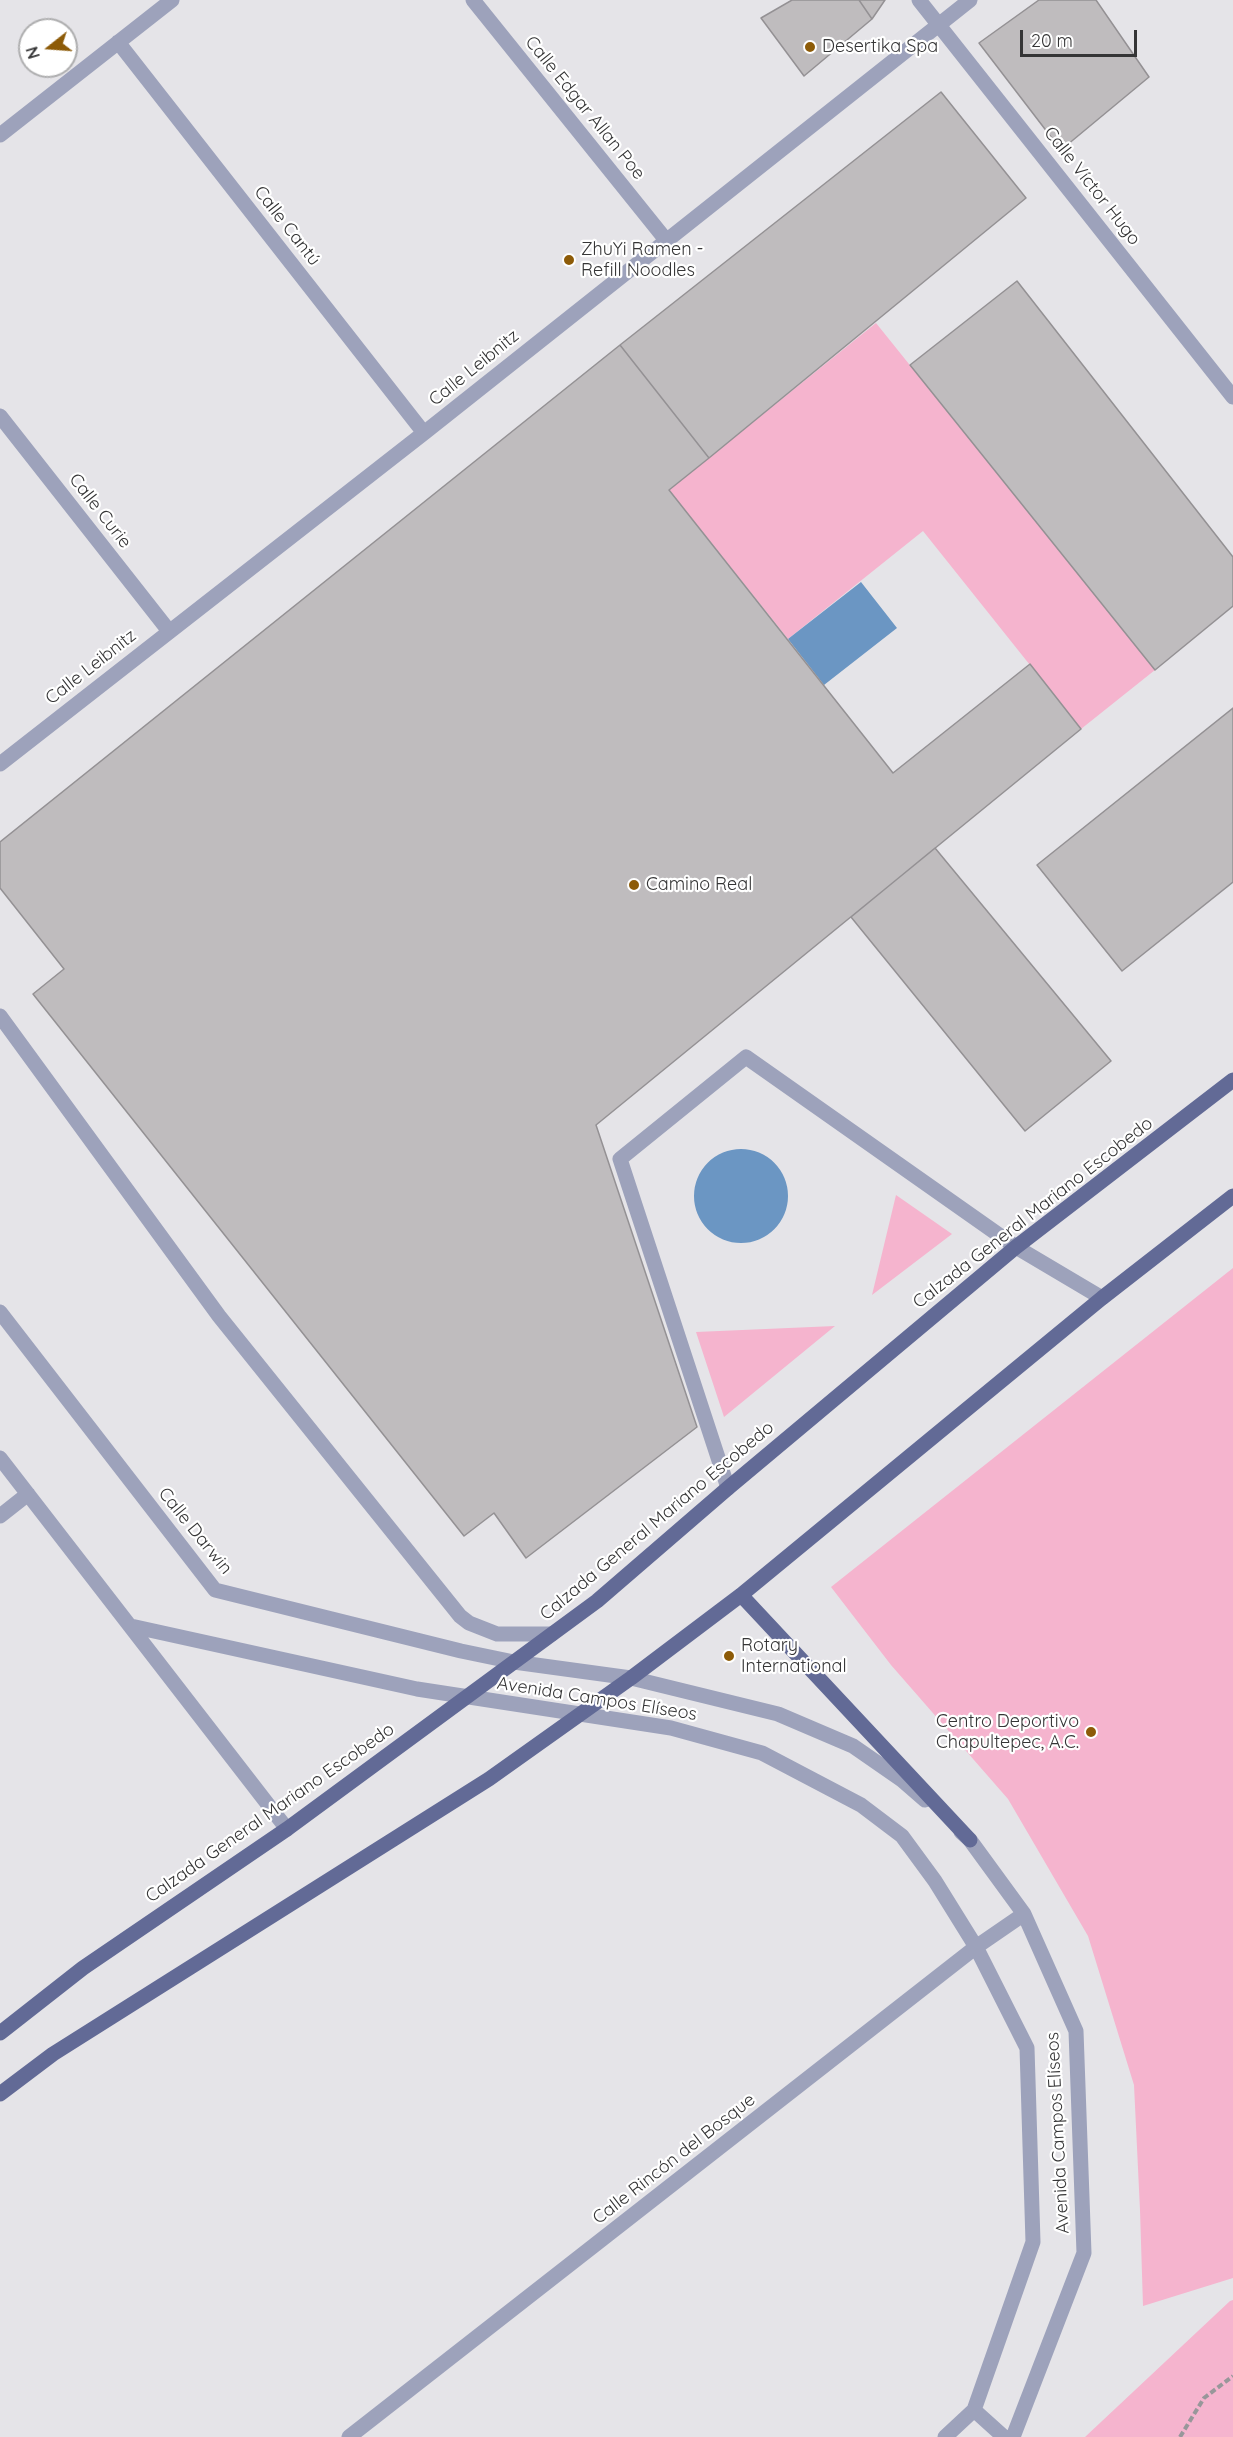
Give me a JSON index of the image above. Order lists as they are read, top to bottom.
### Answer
{
  "streets": {
    "main road": ["Calzada General Mariano Escobedo"],
    "street": [
      "Calle Edgar Allan Poe",
      "Calle Víctor Hugo",
      "Calle Cantú",
      "Calle Leibnitz",
      "Calle Curie",
      "Calle Darwin",
      "Avenida Campos Elíseos",
      "Calle Rincón del Bosque"
    ]
  },
  "crossings": [
    ["Calle Edgar Allan Poe", "Calle Leibnitz"],
    ["Calle Víctor Hugo", "Calle Leibnitz"],
    ["Calle Cantú", "Calle Leibnitz"],
    ["Calle Leibnitz", "Calle Curie"],
    ["Calzada General Mariano Escobedo", "Calle Darwin"],
    ["Calzada General Mariano Escobedo", "Avenida Campos Elíseos"],
    ["Calle Darwin", "Avenida Campos Elíseos"],
    ["Avenida Campos Elíseos", "Calle Rincón del Bosque"]
  ],
  "places": [
    "Desertika Spa",
    "ZhuYi Ramen - Refill Noodles",
    "Camino Real",
    "Rotary International",
    "Centro Deportivo Chapultepec, A.C."
  ],
  "scale_bar": "20 m",
  "north": "left"
}
